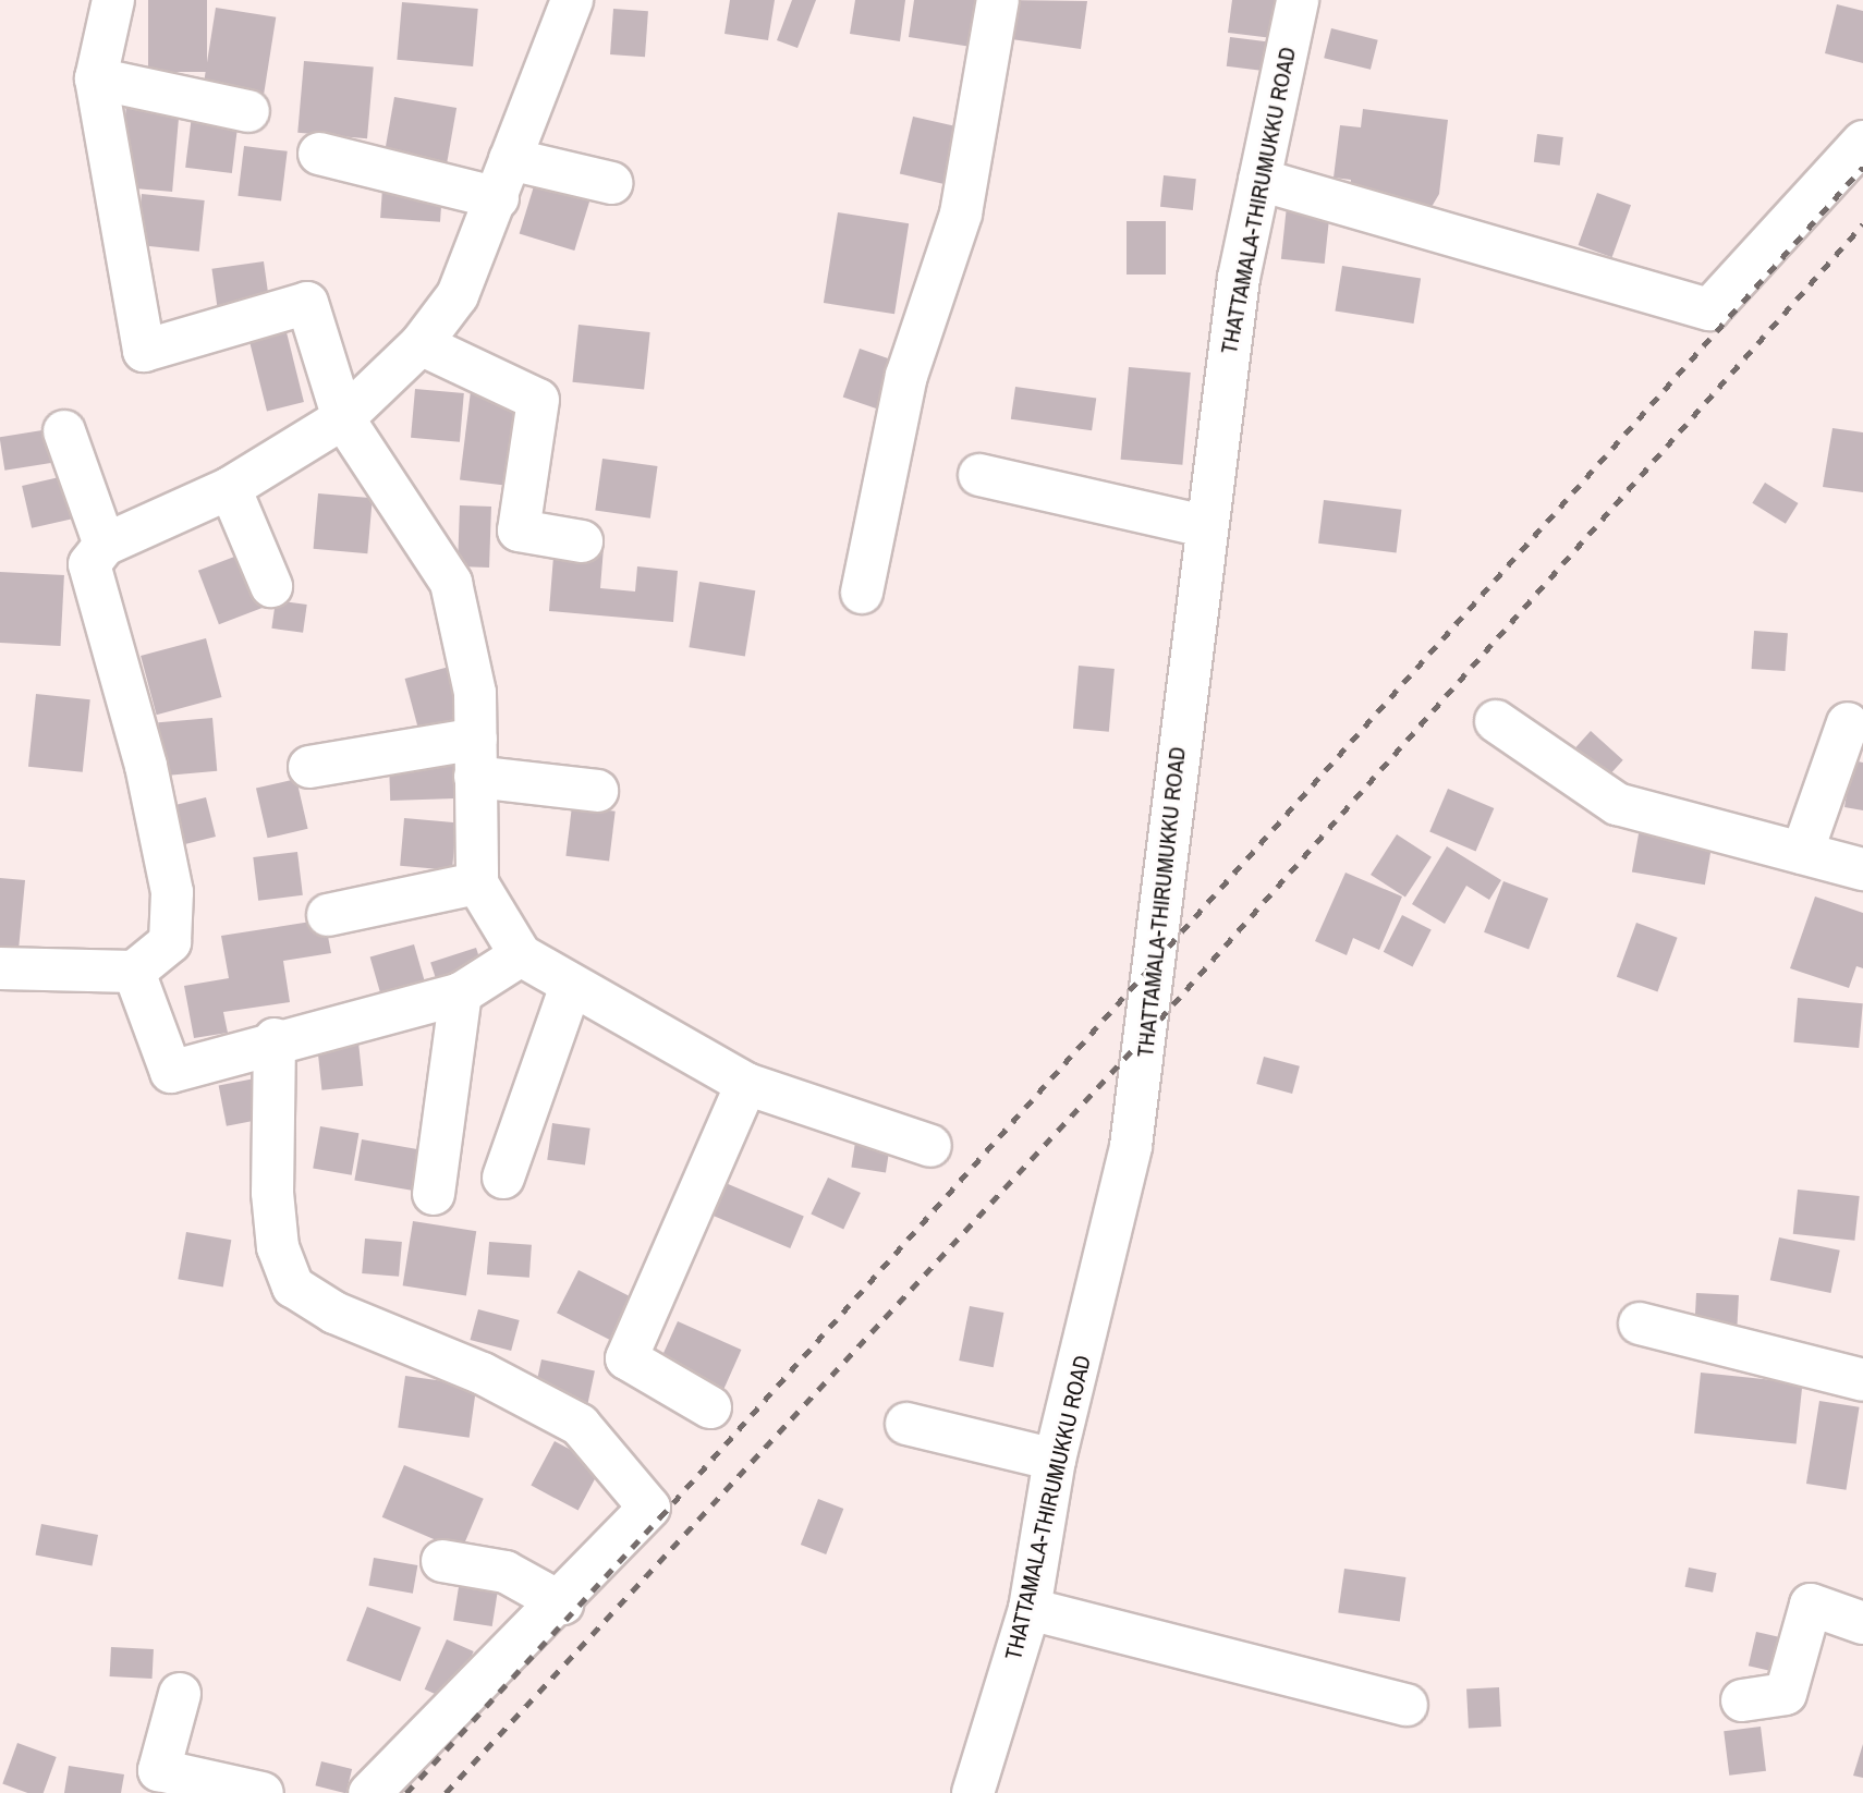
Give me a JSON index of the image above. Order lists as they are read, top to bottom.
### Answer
{
  "streets": {
    "street": ["THATTAMALA-THIRUMUKKU ROAD"]
  }
}
